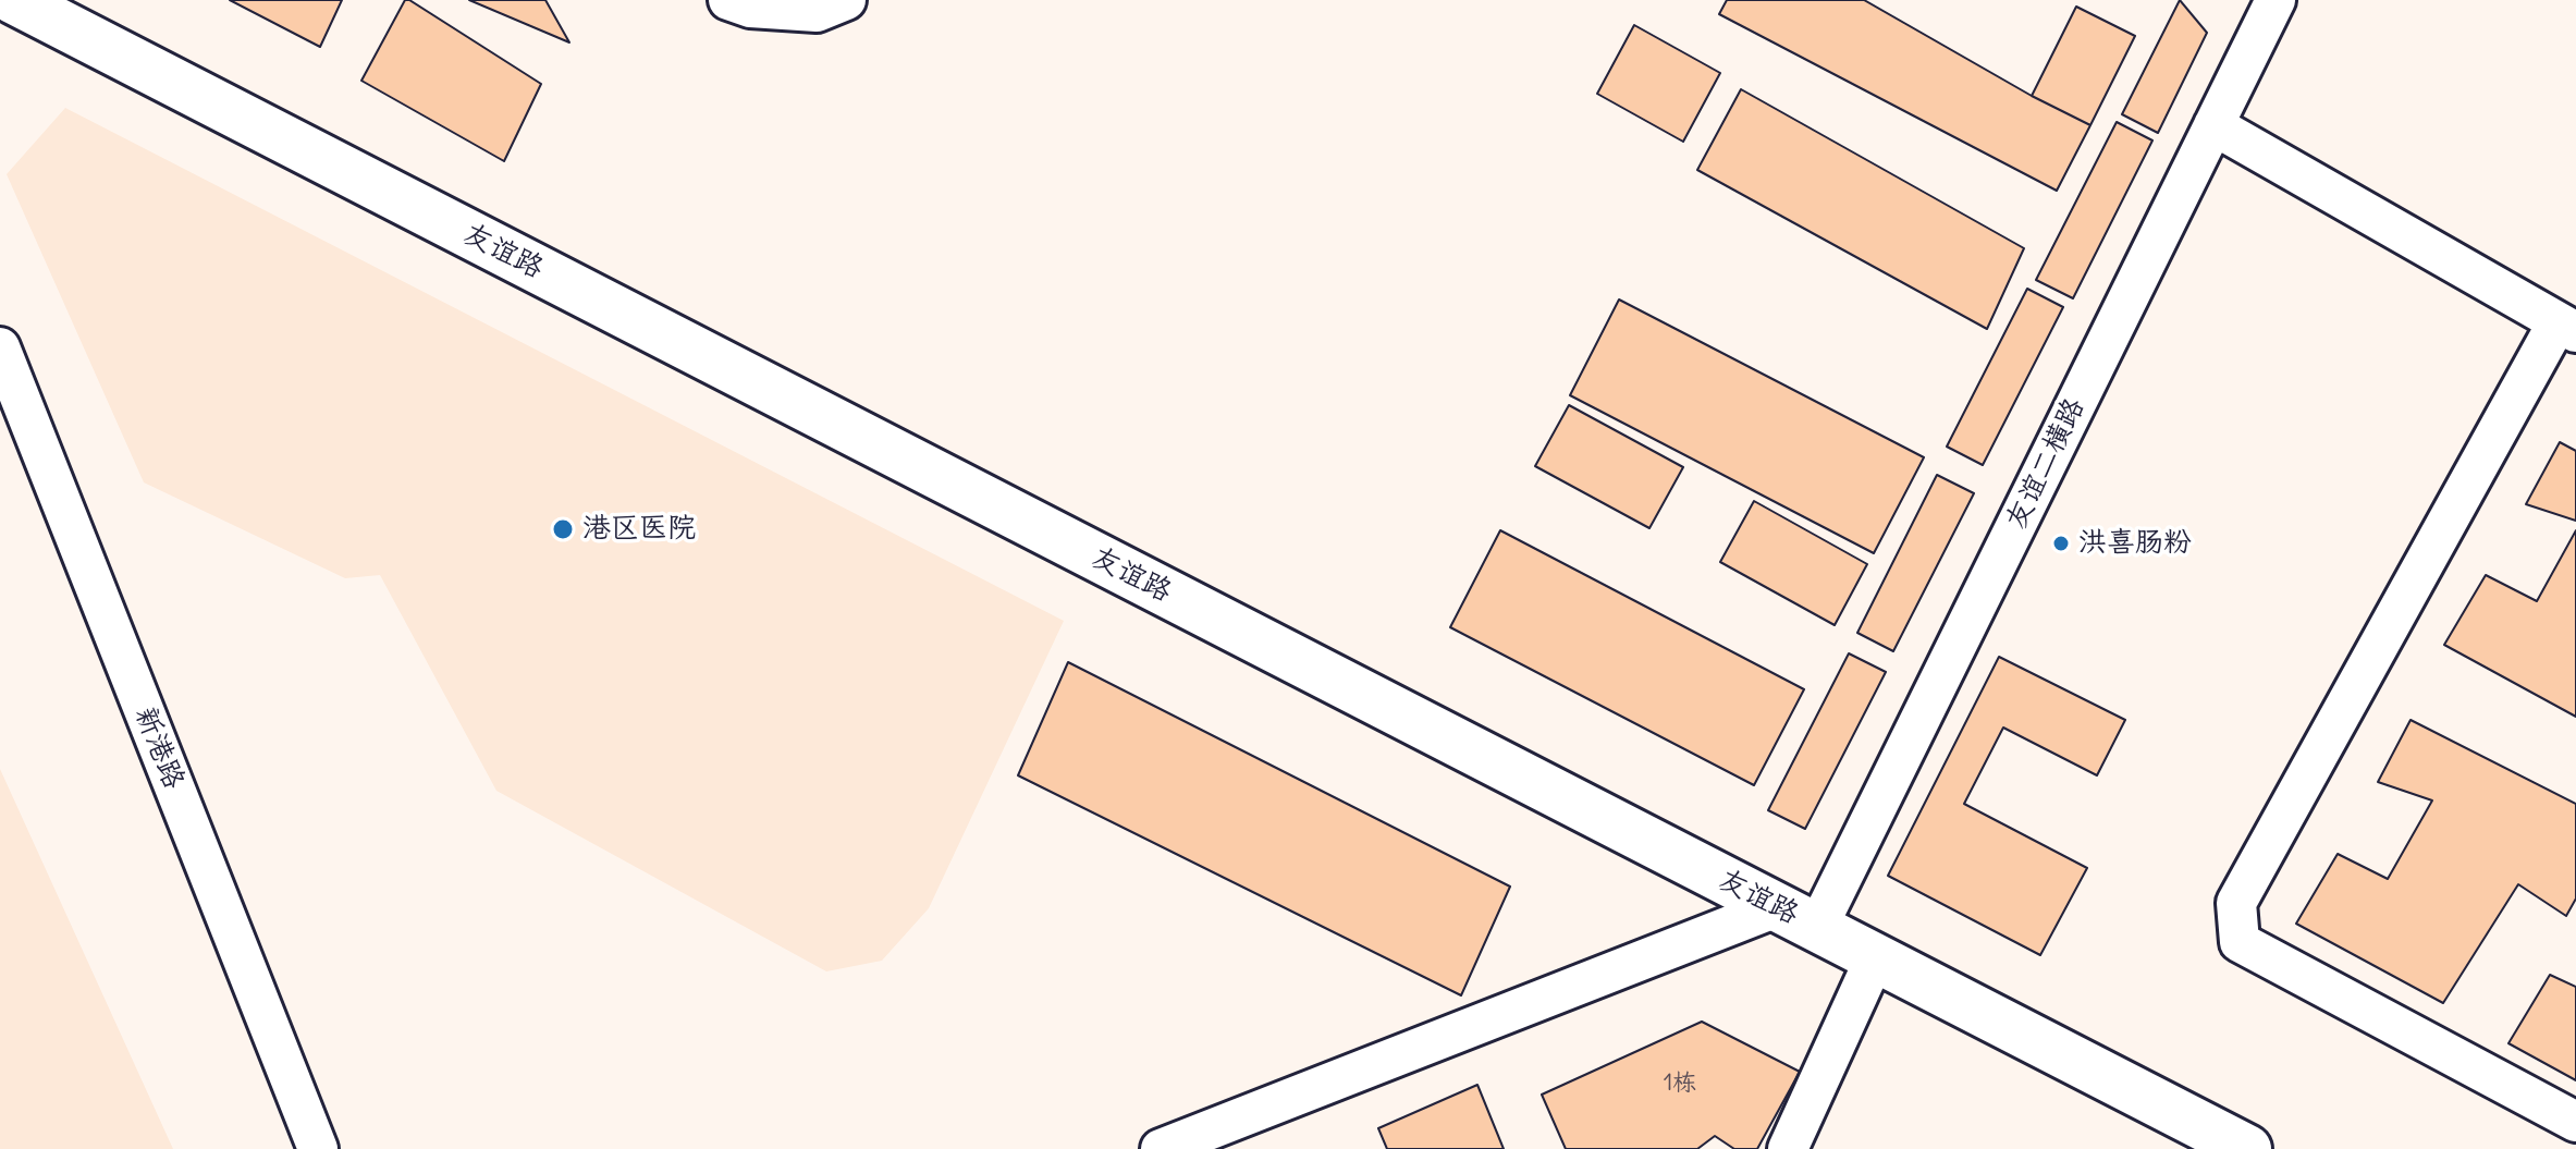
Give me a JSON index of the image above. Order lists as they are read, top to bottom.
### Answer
{
  "streets": {
    "main road": ["友谊路"],
    "street": ["友谊二横路", "新港路"]
  },
  "crossings": [
    ["友谊路", "友谊二横路"]
  ],
  "places": ["港区医院", "洪喜肠粉"],
  "house_numbers": ["1栋"]
}
